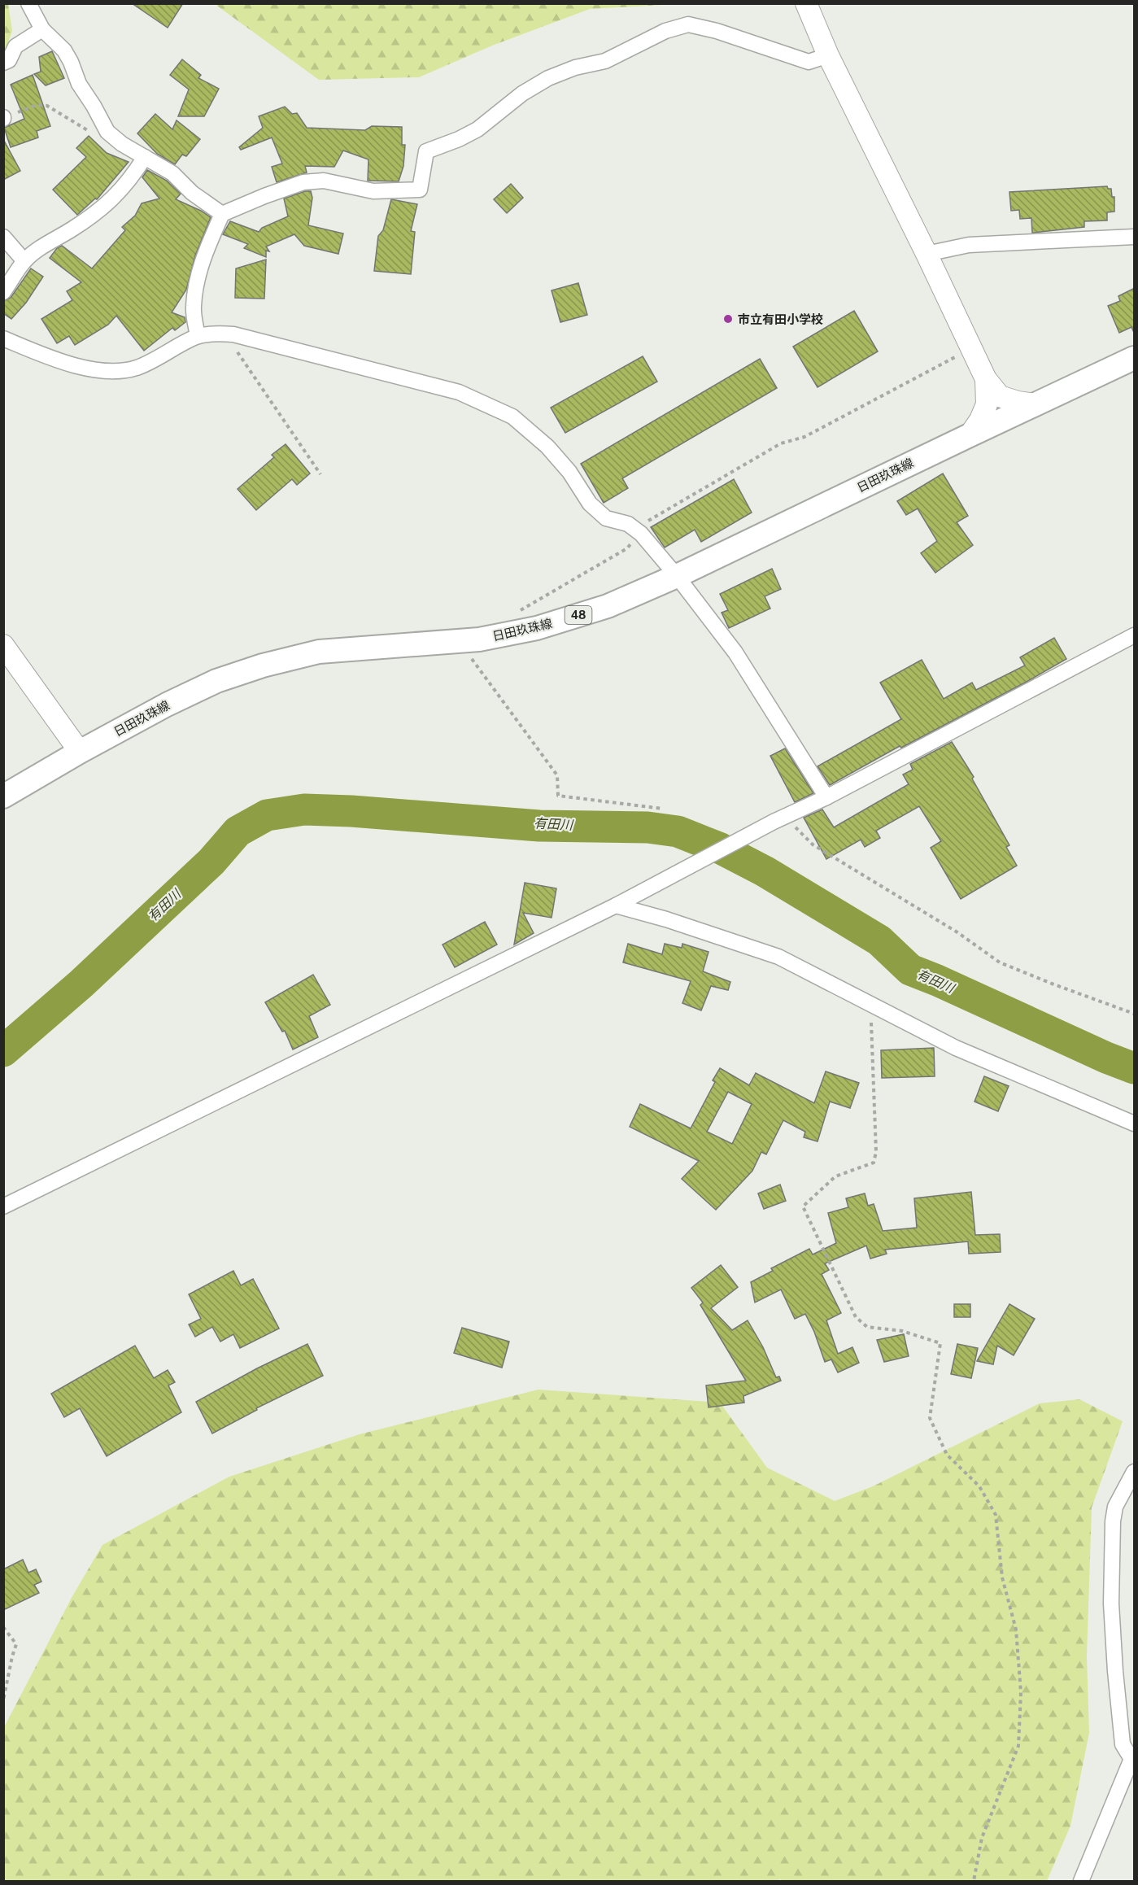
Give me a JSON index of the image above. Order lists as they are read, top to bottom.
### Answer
{
  "streets": {
    "main road": ["日田玖珠線", "48"]
  },
  "water": ["有田川"],
  "places": ["市立有田小学校"]
}
